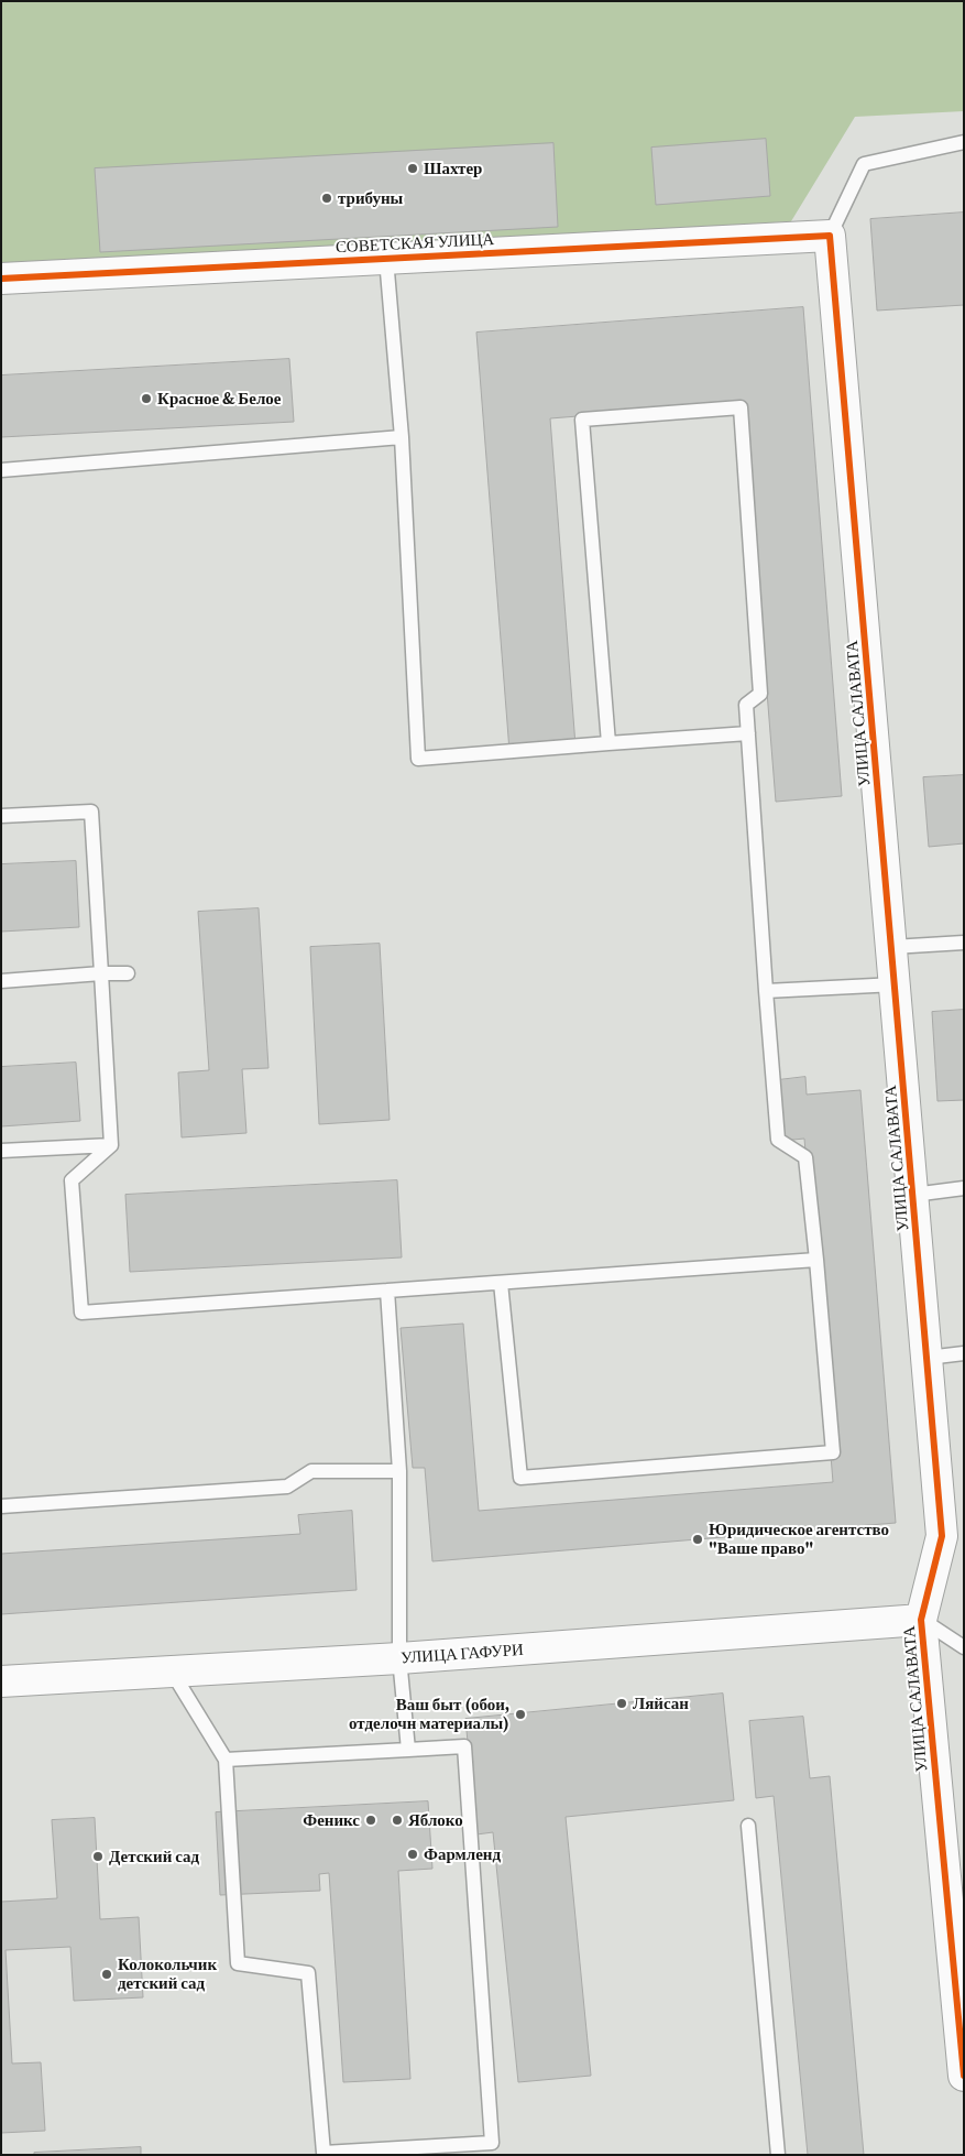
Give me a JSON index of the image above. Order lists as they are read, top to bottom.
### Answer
{
  "streets": {
    "street": ["СОВЕТСКАЯ УЛИЦА", "УЛИЦА САЛАВАТА", "УЛИЦА ГАФУРИ"]
  },
  "crossings": [
    ["СОВЕТСКАЯ УЛИЦА", "УЛИЦА САЛАВАТА"],
    ["УЛИЦА САЛАВАТА", "УЛИЦА ГАФУРИ"]
  ],
  "places": [
    "Шахтер",
    "трибуны",
    "Красное & Белое",
    "Юридическое агентство \"Ваше право\"",
    "Ляйсан",
    "Ваш быт (обои, отделочн материалы)",
    "Феникс",
    "Яблоко",
    "Фармленд",
    "Детский сад",
    "Колокольчик детский сад"
  ]
}
